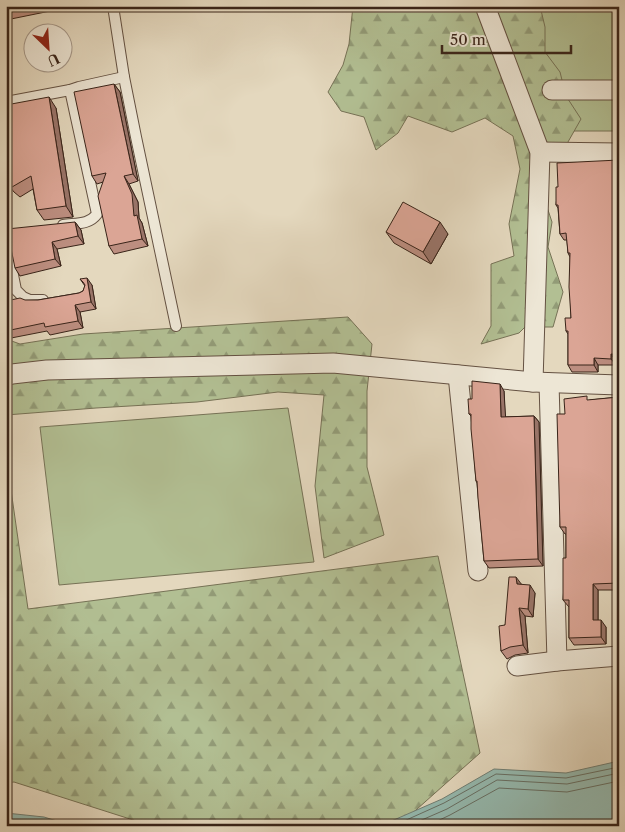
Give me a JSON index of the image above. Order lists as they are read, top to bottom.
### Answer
{
  "scale_bar": "50 m",
  "north": "bottom right"
}
